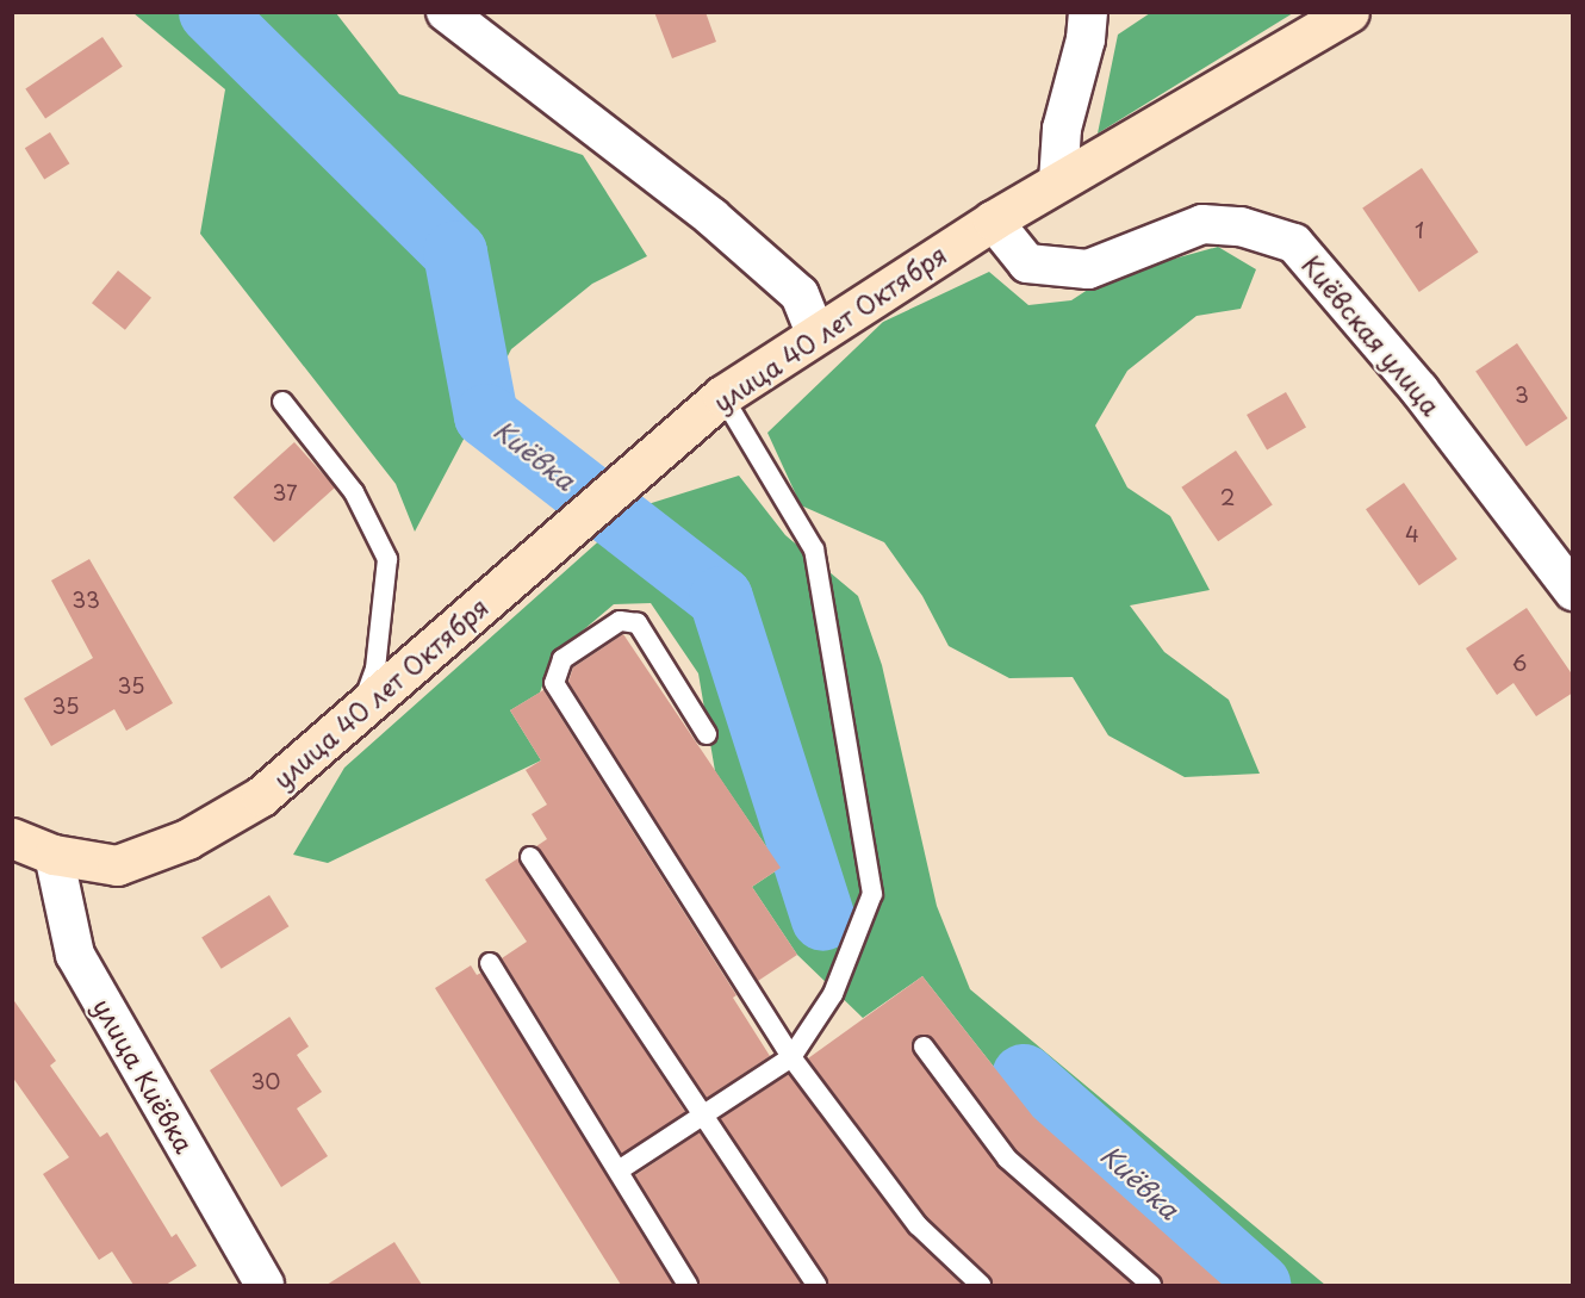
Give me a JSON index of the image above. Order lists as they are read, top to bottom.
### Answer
{
  "streets": {
    "main road": ["улица 40 лет Октября"],
    "street": ["Киёвская улица", "улица Киёвка"]
  },
  "crossings": [
    ["улица 40 лет Октября", "Киёвская улица"],
    ["улица 40 лет Октября", "улица Киёвка"]
  ],
  "water": ["Киёвка"],
  "house_numbers": [
    "1",
    "3",
    "37",
    "2",
    "4",
    "33",
    "6",
    "35",
    "35",
    "30"
  ]
}
